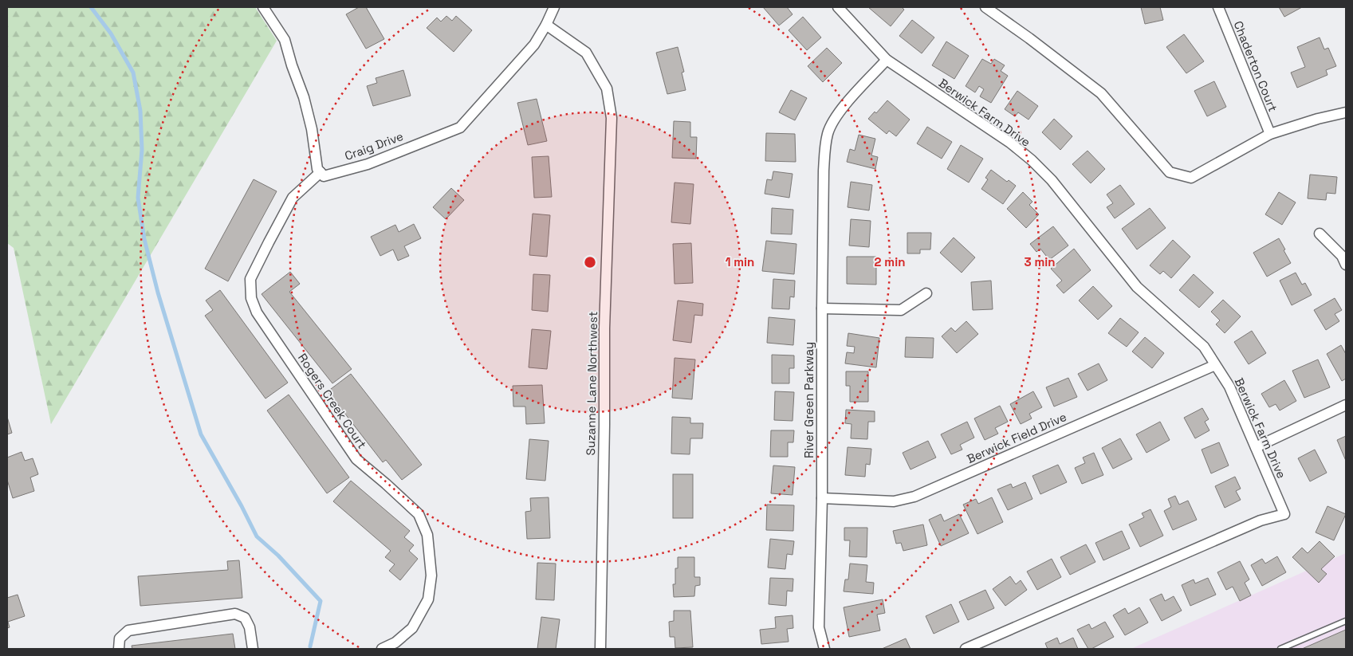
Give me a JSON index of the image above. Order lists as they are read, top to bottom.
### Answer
{
  "streets": {
    "street": [
      "Chaderton Court",
      "Berwick Farm Drive",
      "Craig Drive",
      "Suzanne Lane Northwest",
      "River Green Parkway",
      "Rogers Creek Court",
      "Berwick Field Drive"
    ]
  },
  "crossings": [
    ["Berwick Farm Drive", "River Green Parkway"],
    ["Berwick Farm Drive", "Berwick Field Drive"],
    ["Craig Drive", "Suzanne Lane Northwest"],
    ["Craig Drive", "Rogers Creek Court"],
    ["River Green Parkway", "Berwick Field Drive"]
  ],
  "rings": ["1 min", "2 min", "3 min"]
}
